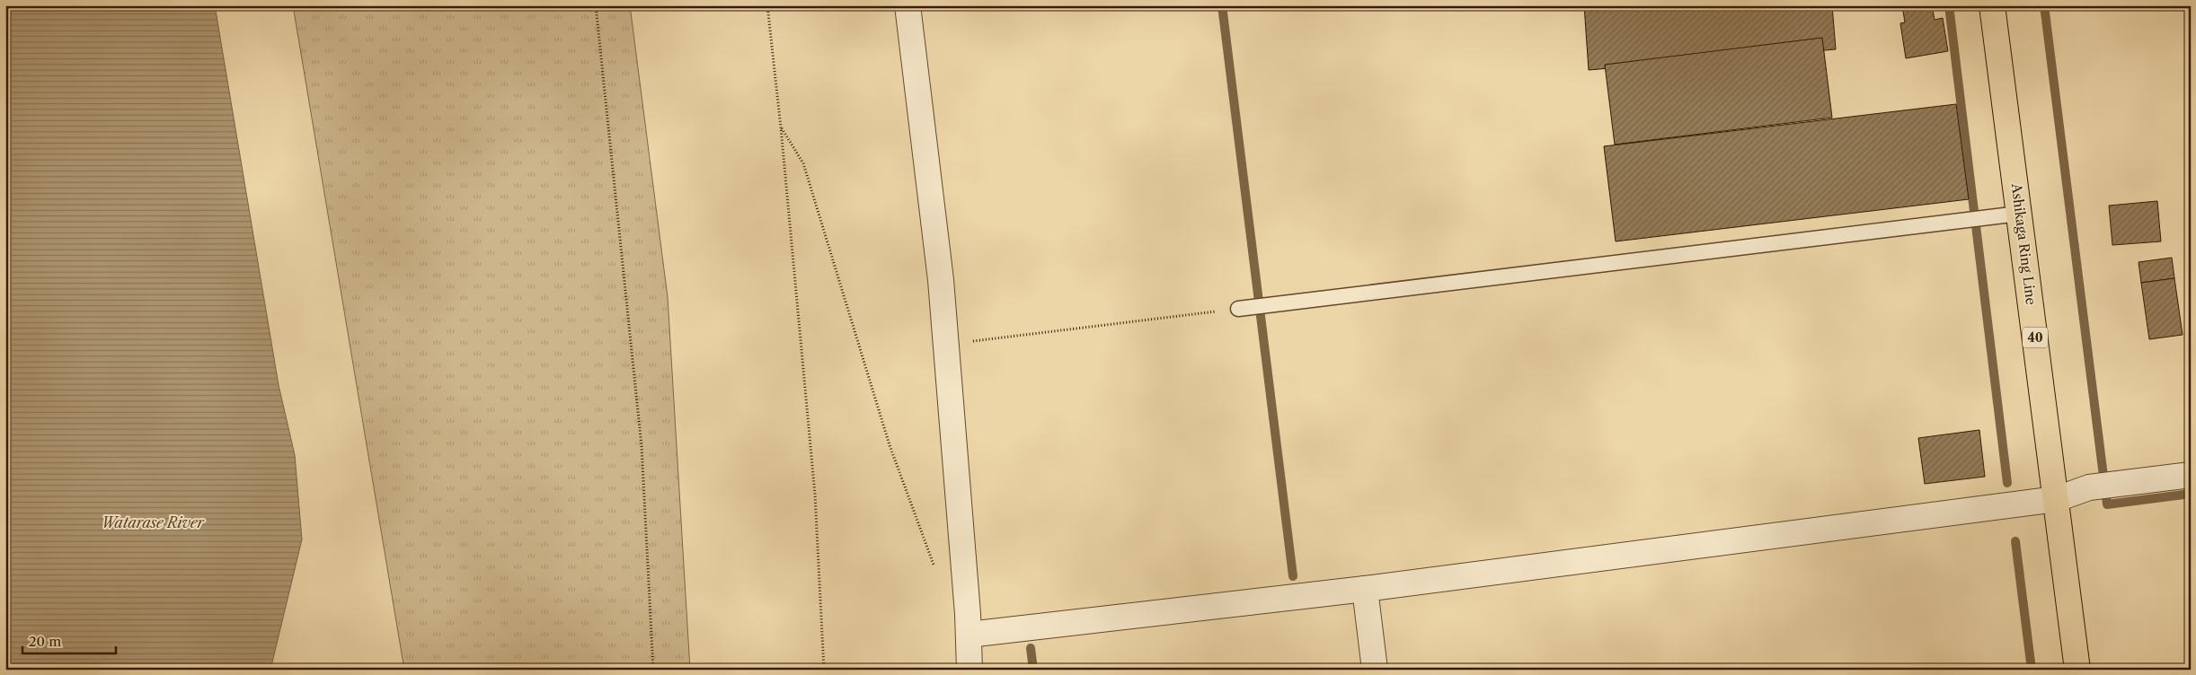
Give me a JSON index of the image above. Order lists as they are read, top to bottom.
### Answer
{
  "streets": {
    "main road": ["Ashikaga Ring Line", "40"]
  },
  "water": ["Watarase River"],
  "scale_bar": "20 m"
}
